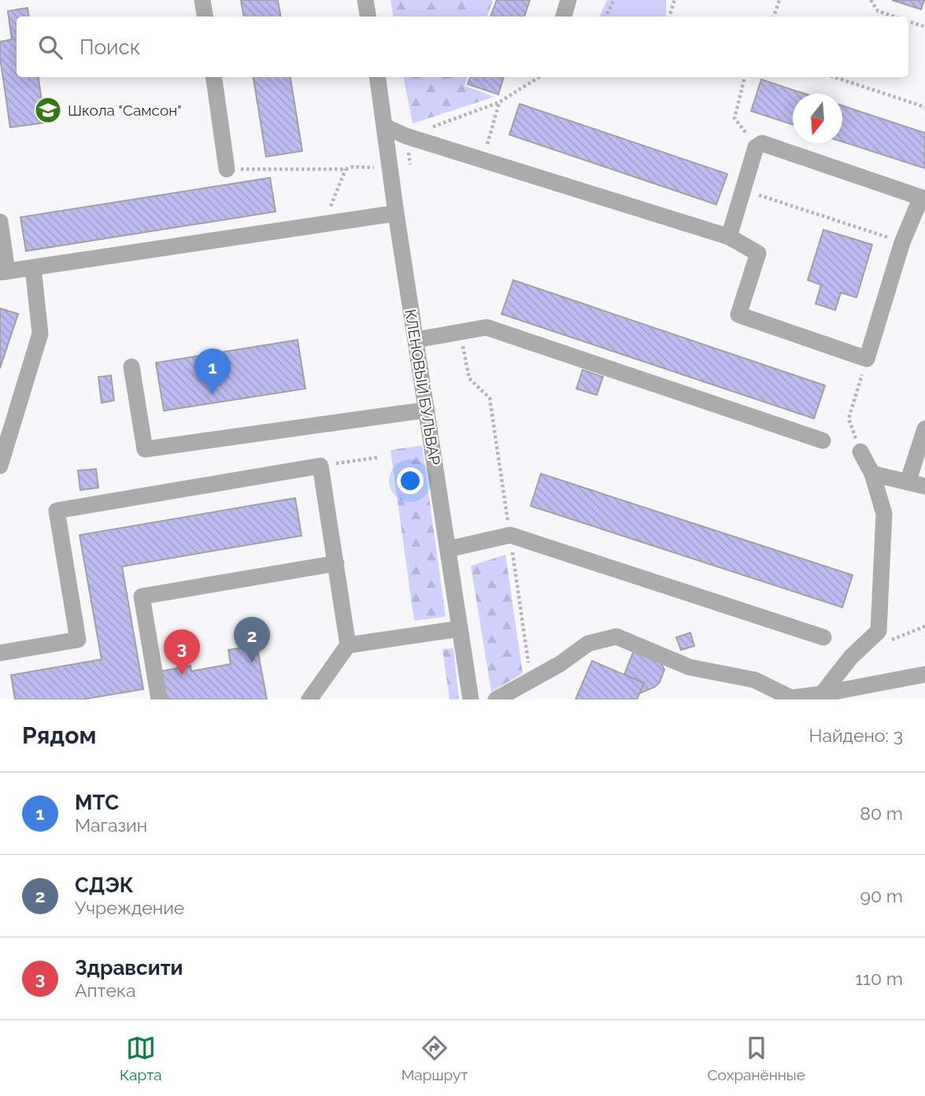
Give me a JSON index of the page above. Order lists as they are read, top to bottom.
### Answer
{
  "streets": {
    "street": ["КЛЕНОВЫЙ БУЛЬВАР"]
  },
  "places": {
    "school or university": ["Школа \"Самсон\""]
  },
  "north": "bottom",
  "page": {
    "search": "Поиск",
    "pins": ["1", "2", "3"],
    "heading": ["Рядом", "Найдено: 3"],
    "list": [
      {
        "mark": "1",
        "name": "МТС",
        "note": "Магазин",
        "value": "80 m"
      },
      {
        "mark": "2",
        "name": "СДЭК",
        "note": "Учреждение",
        "value": "90 m"
      },
      {
        "mark": "3",
        "name": "Здравсити",
        "note": "Аптека",
        "value": "110 m"
      }
    ],
    "nav": ["Карта", "Маршрут", "Сохранённые"]
  }
}
